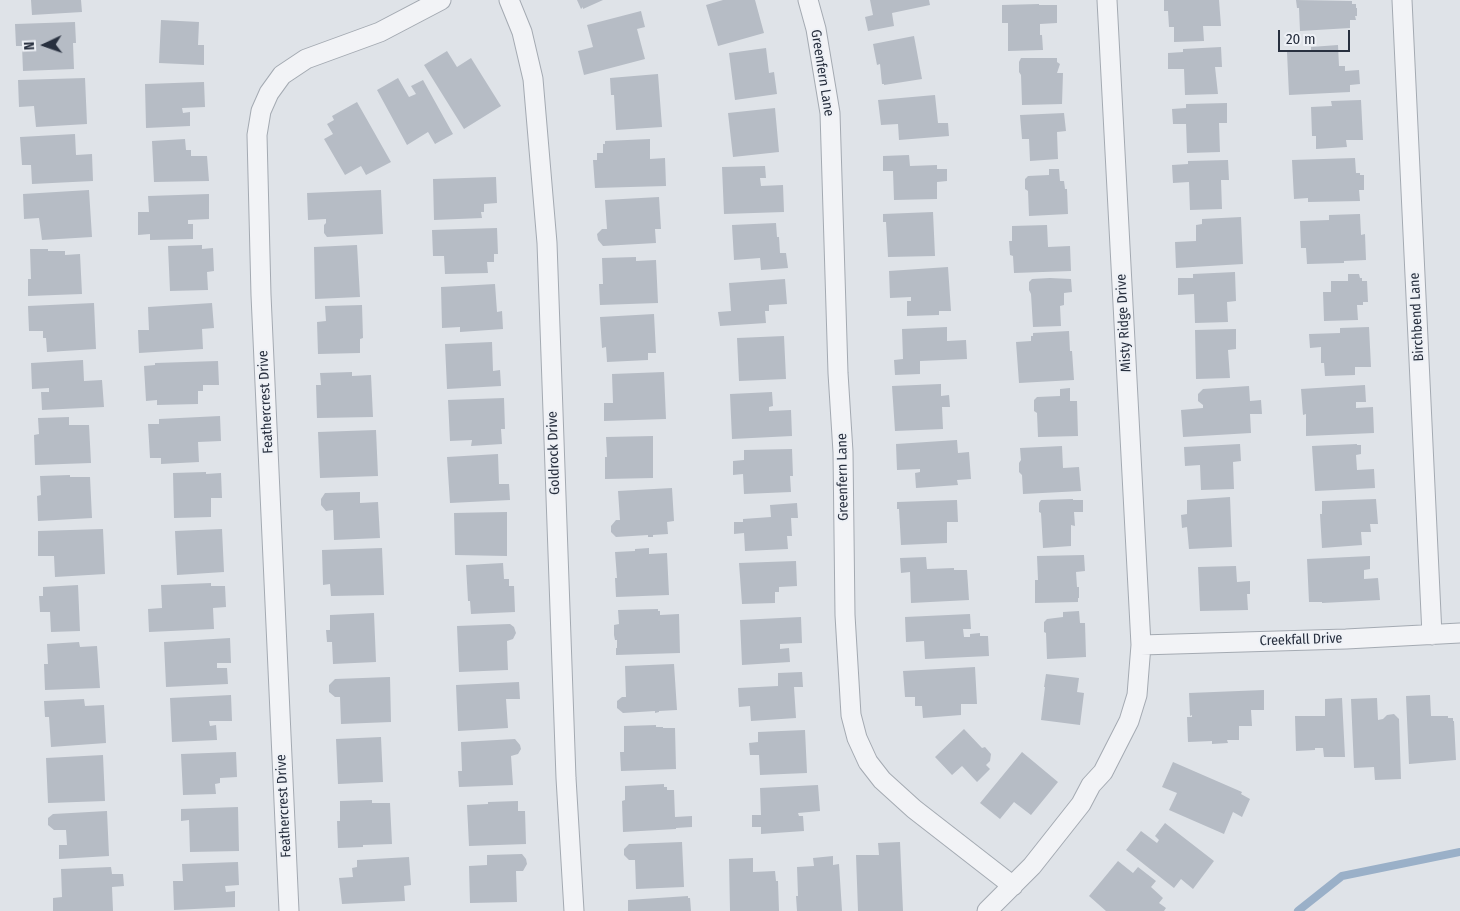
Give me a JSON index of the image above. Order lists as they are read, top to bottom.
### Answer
{
  "streets": {
    "street": [
      "Greenfern Lane",
      "Birchbend Lane",
      "Misty Ridge Drive",
      "Feathercrest Drive",
      "Goldrock Drive",
      "Creekfall Drive"
    ]
  },
  "crossings": [
    ["Greenfern Lane", "Misty Ridge Drive"],
    ["Birchbend Lane", "Creekfall Drive"],
    ["Misty Ridge Drive", "Creekfall Drive"]
  ],
  "scale_bar": "20 m",
  "north": "left"
}
